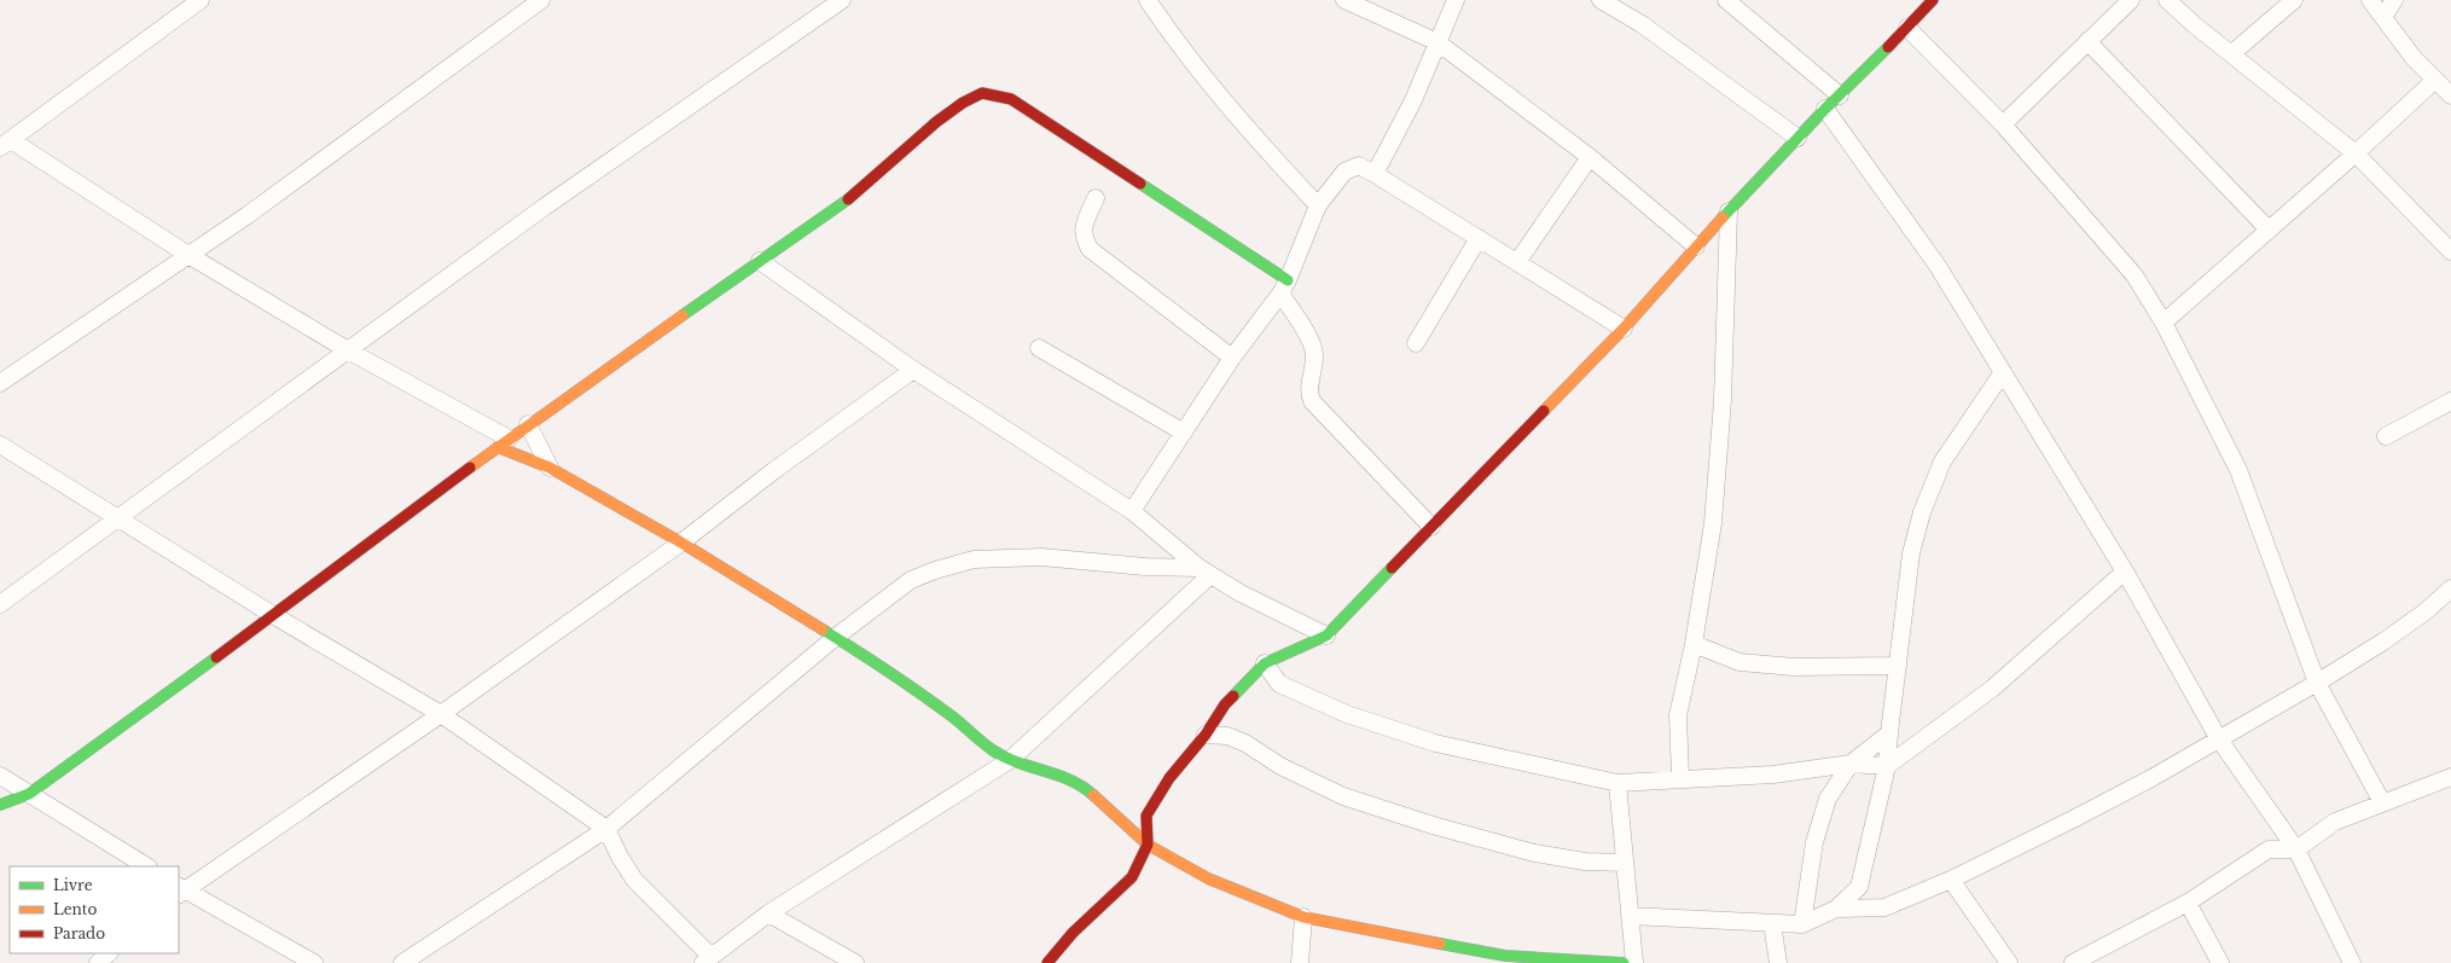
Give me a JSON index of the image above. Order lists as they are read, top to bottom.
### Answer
{
  "legend": ["Livre", "Lento", "Parado"]
}
